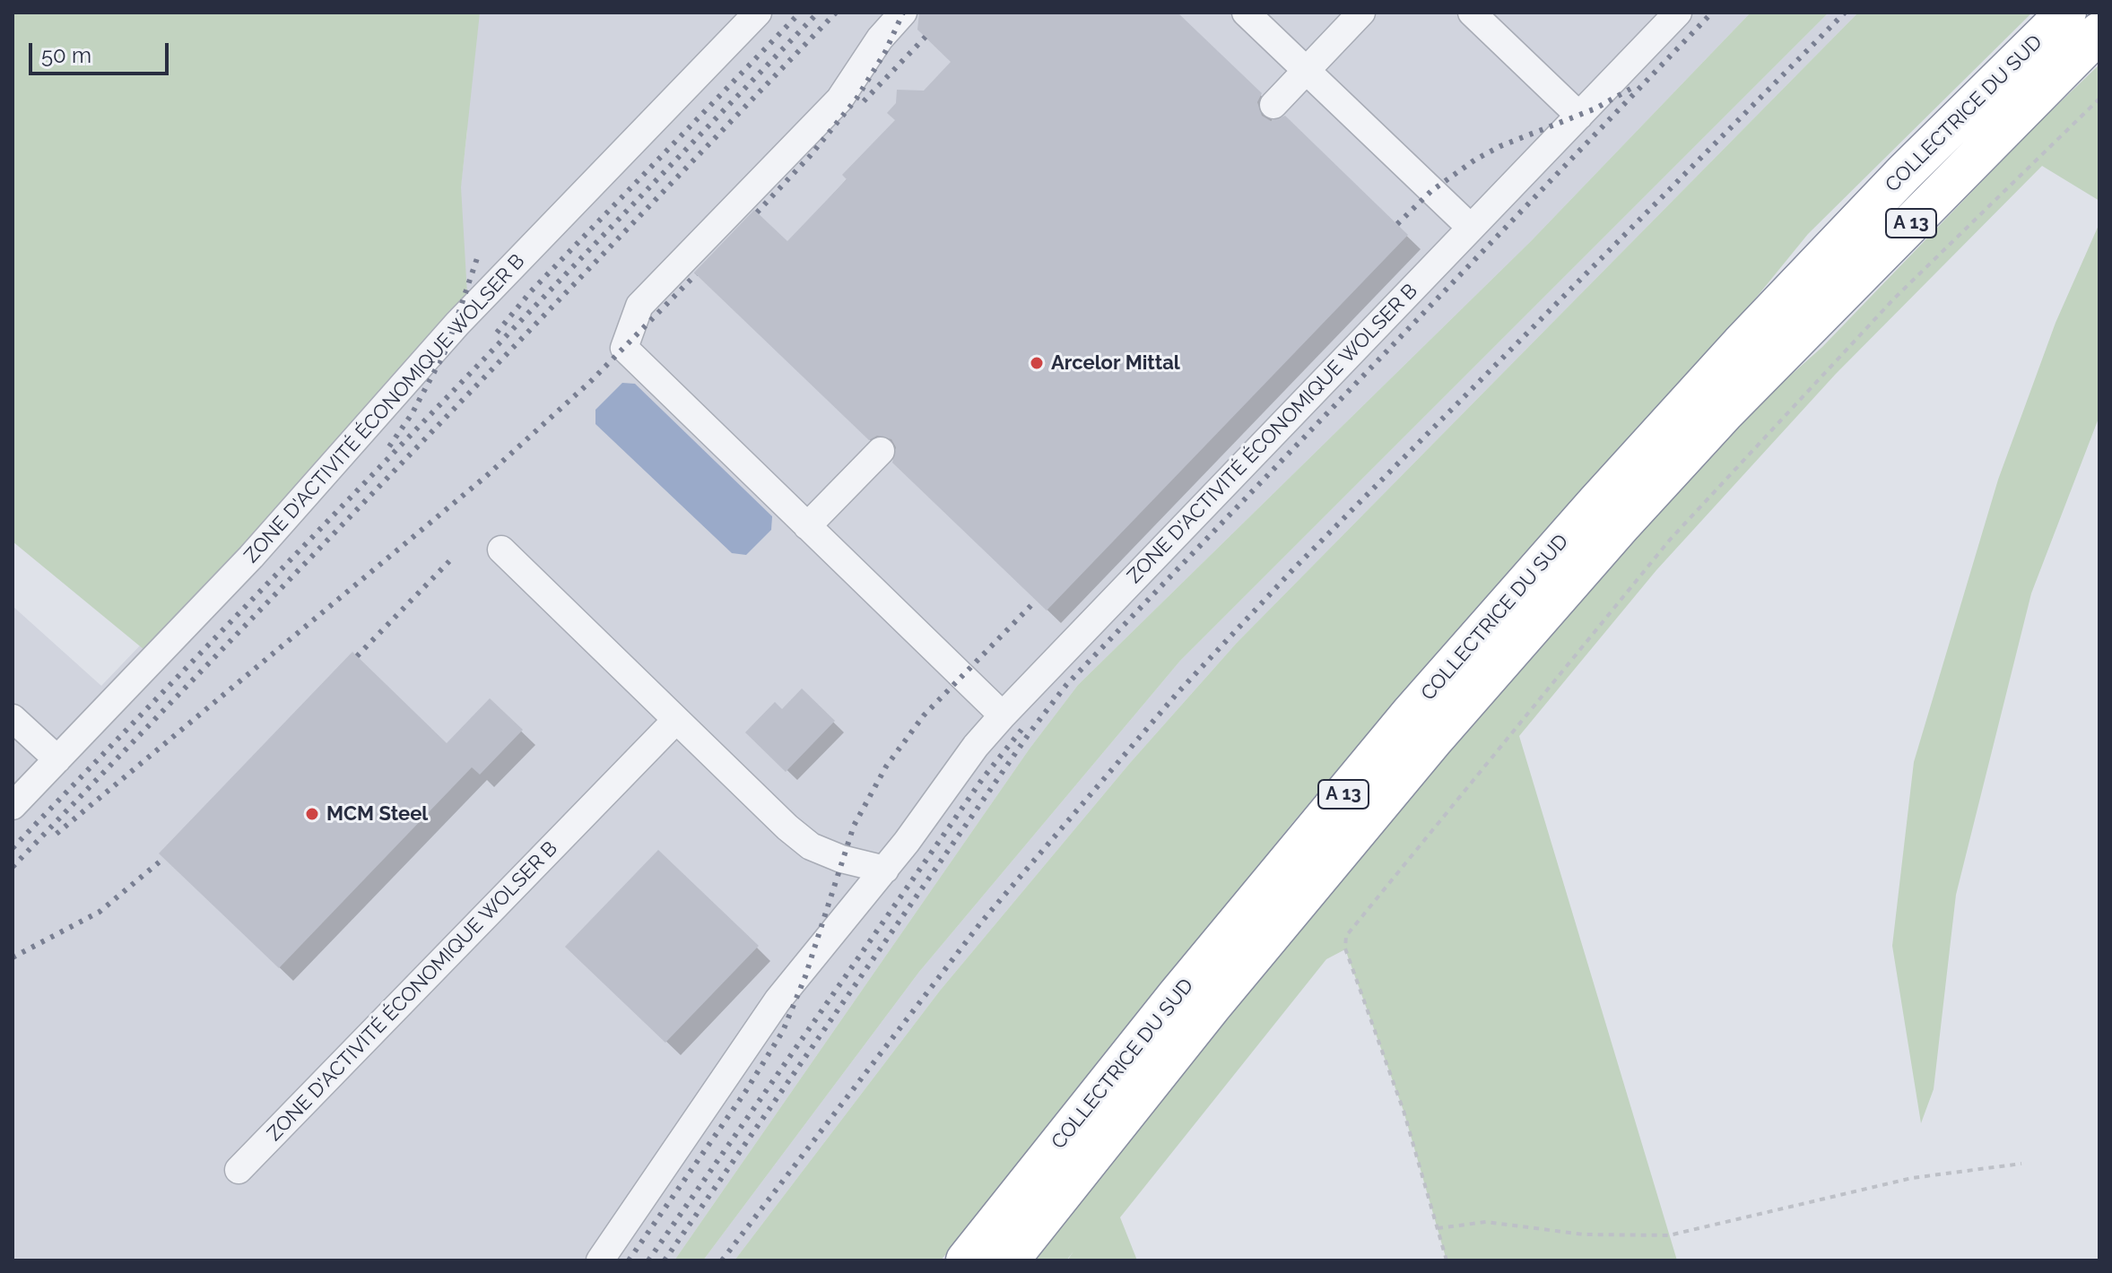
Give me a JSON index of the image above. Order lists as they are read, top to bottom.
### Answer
{
  "streets": {
    "highway": ["COLLECTRICE DU SUD", "A 13"],
    "street": ["ZONE D'ACTIVITÉ ÉCONOMIQUE WOLSER B"]
  },
  "places": ["Arcelor Mittal", "MCM Steel"],
  "scale_bar": "50 m"
}
